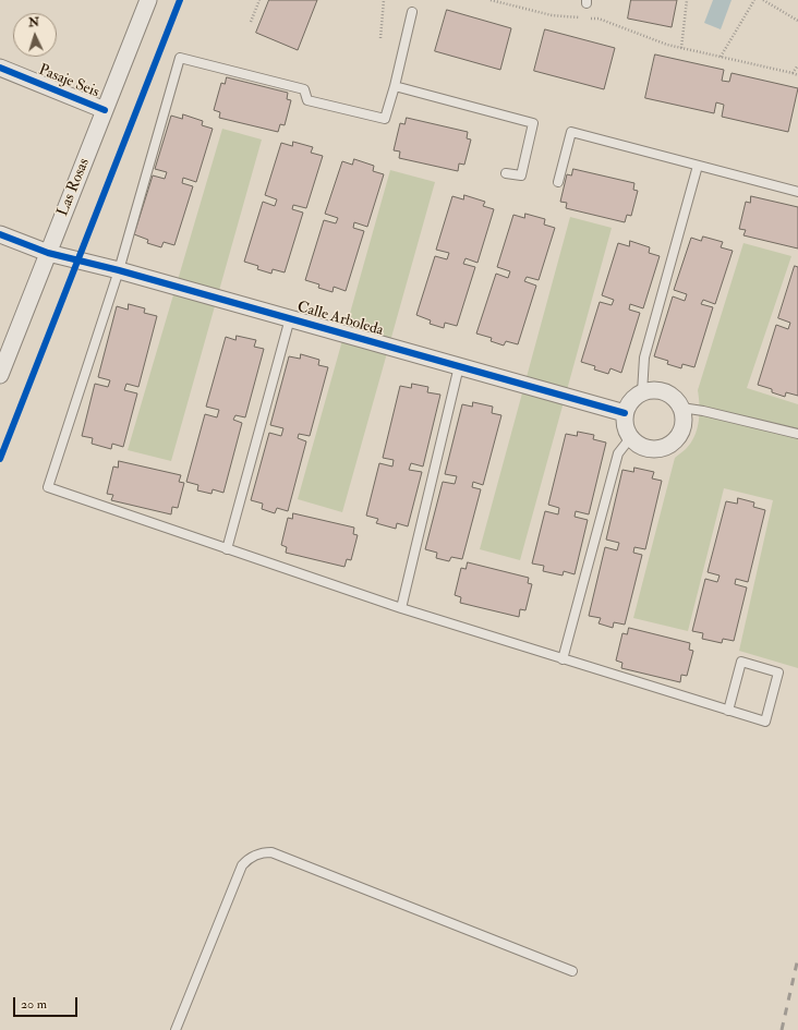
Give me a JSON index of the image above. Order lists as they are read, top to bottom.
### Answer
{
  "streets": {
    "street": ["Pasaje Seis", "Las Rosas", "Calle Arboleda"]
  },
  "crossings": [
    ["Pasaje Seis", "Las Rosas"],
    ["Las Rosas", "Calle Arboleda"]
  ],
  "scale_bar": "20 m",
  "north": "top"
}
